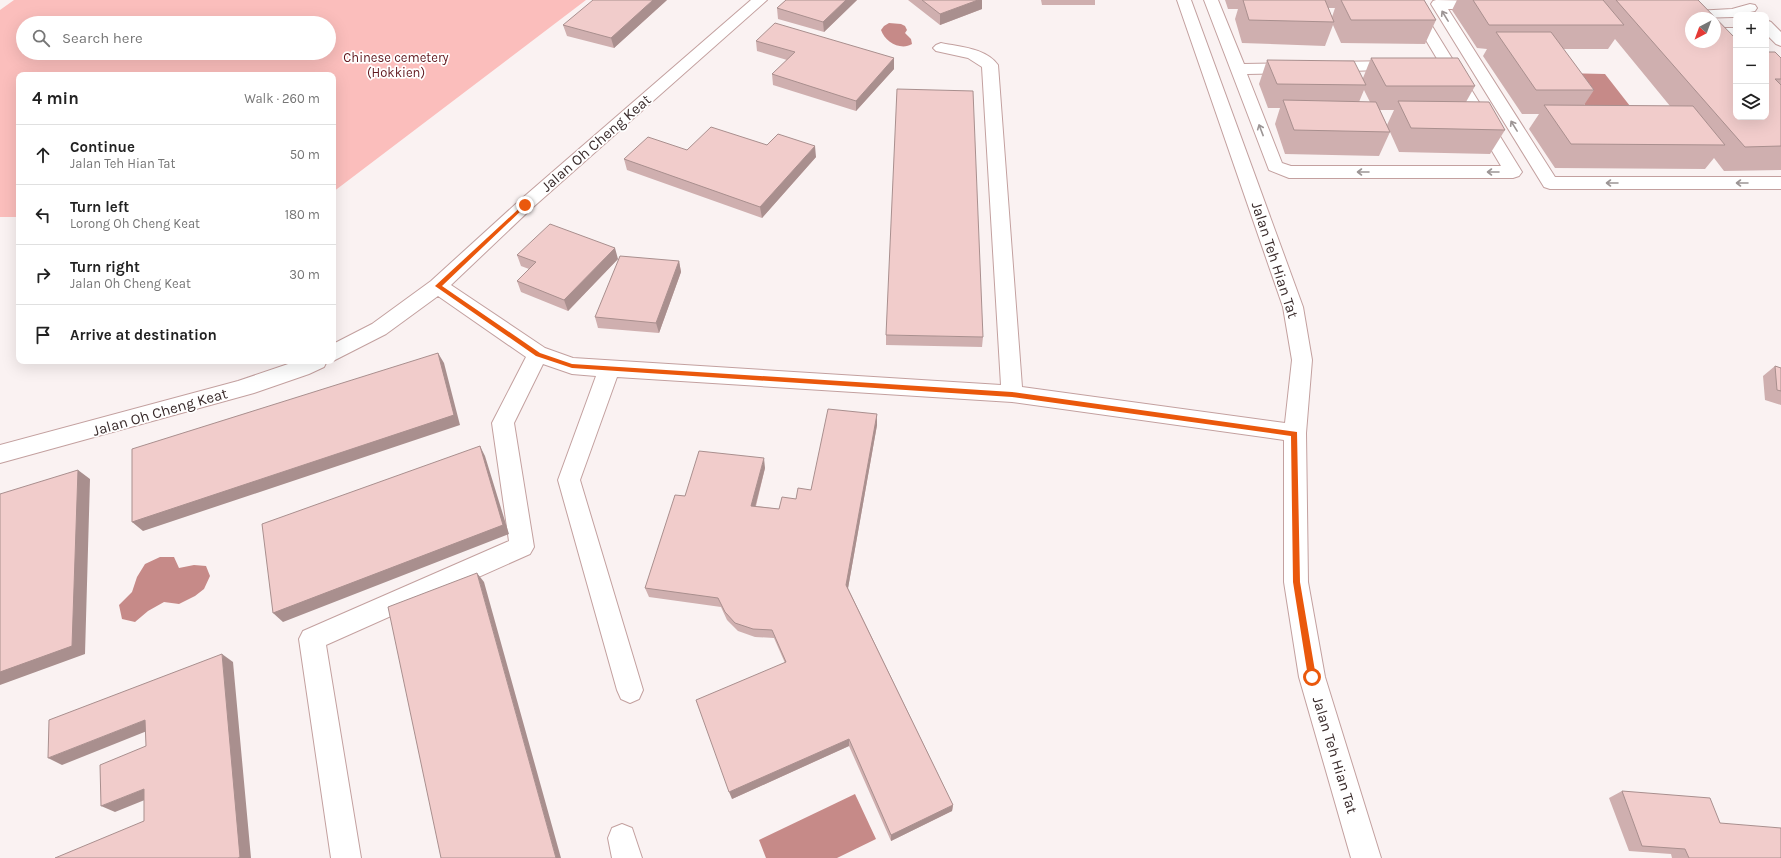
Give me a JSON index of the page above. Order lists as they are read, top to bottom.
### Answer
{
  "streets": {
    "street": ["Jalan Oh Cheng Keat", "Jalan Teh Hian Tat"]
  },
  "parks": ["Chinese cemetery (Hokkien)"],
  "north": "bottom left",
  "page": {
    "map_buttons": ["+", "−"],
    "search": "Search here",
    "heading": ["4 min", "Walk · 260 m"],
    "list": [
      ["Continue", "Jalan Teh Hian Tat", "50 m"],
      ["Turn left", "Lorong Oh Cheng Keat", "180 m"],
      ["Turn right", "Jalan Oh Cheng Keat", "30 m"],
      "Arrive at destination"
    ]
  }
}
